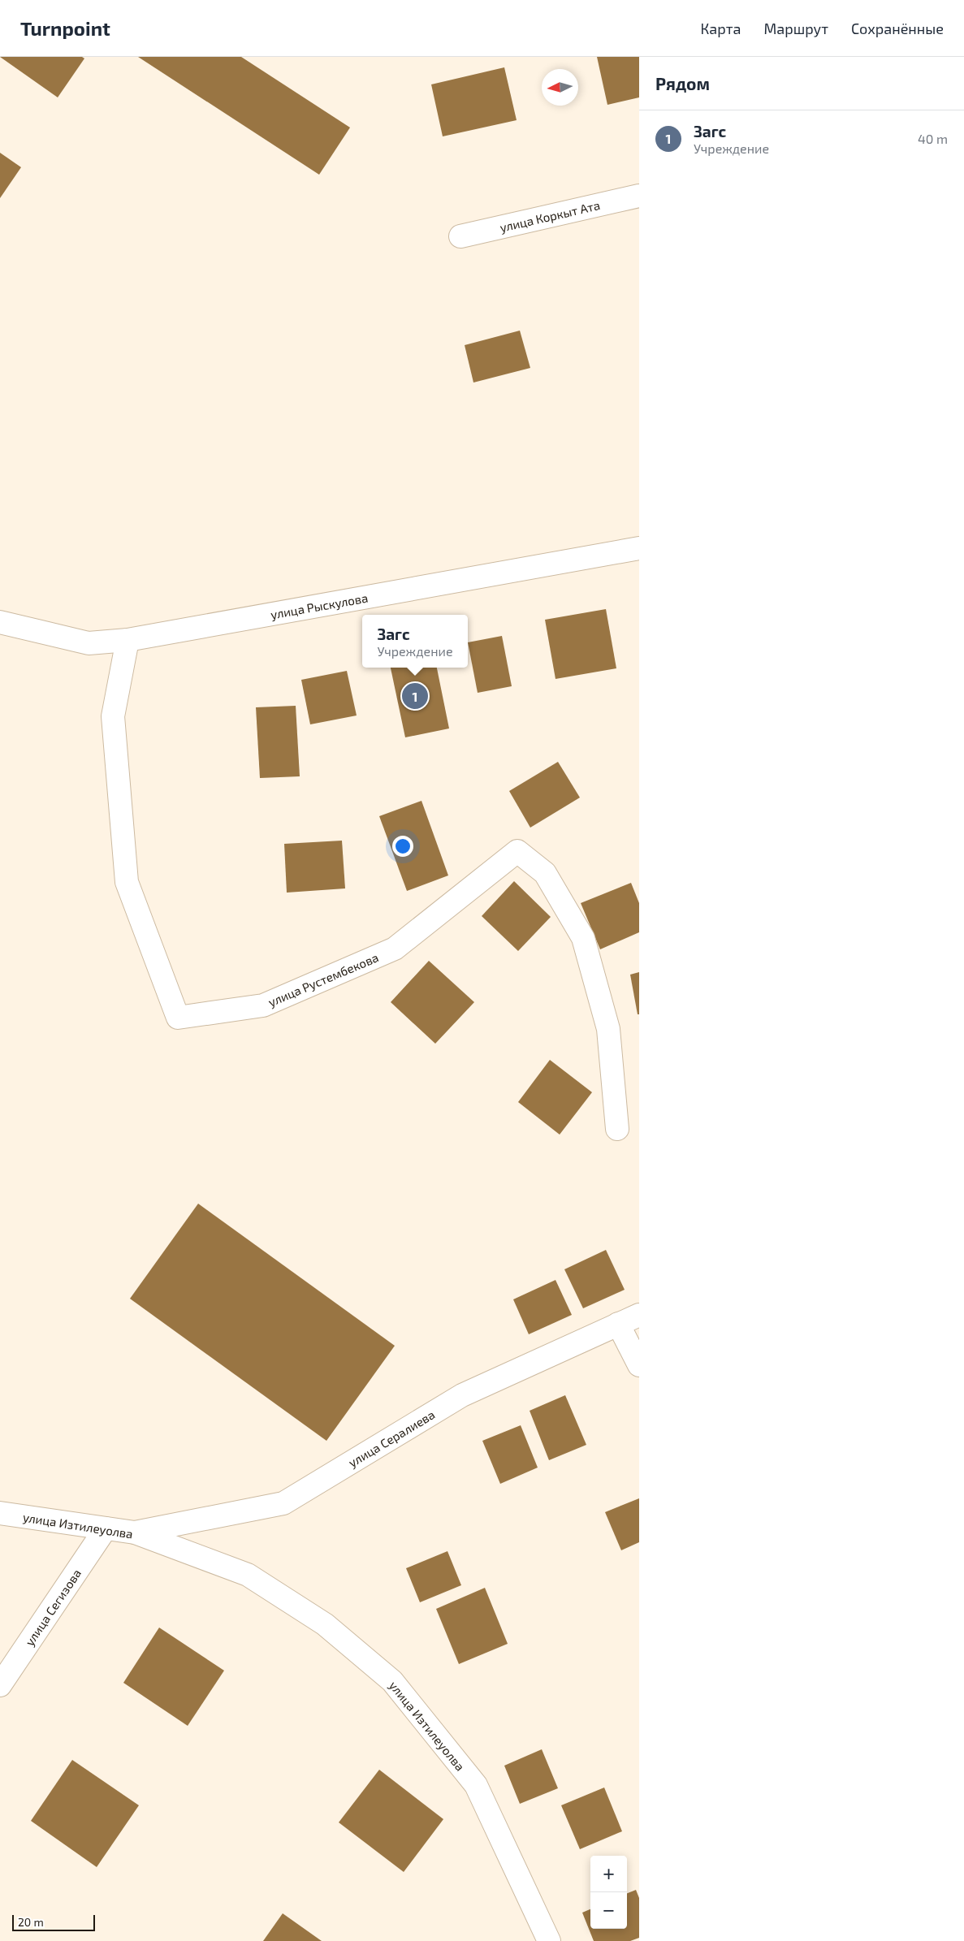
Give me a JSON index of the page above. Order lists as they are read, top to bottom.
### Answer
{
  "streets": {
    "street": [
      "улица Коркыт Ата",
      "улица Рыскулова",
      "улица Рустембекова",
      "улица Сералиева",
      "улица Изтилеуолва",
      "улица Сегизова"
    ]
  },
  "crossings": [
    ["улица Рыскулова", "улица Рустембекова"],
    ["улица Сералиева", "улица Изтилеуолва"],
    ["улица Изтилеуолва", "улица Сегизова"]
  ],
  "scale_bar": "20 m",
  "north": "left",
  "page": {
    "header": "Turnpoint",
    "nav": ["Карта", "Маршрут", "Сохранённые"],
    "heading": "Рядом",
    "list": [
      {
        "mark": "1",
        "name": "Загс",
        "note": "Учреждение",
        "value": "40 m"
      }
    ],
    "popup": ["Загс", "Учреждение"],
    "pins": "1",
    "map_buttons": ["+", "−"],
    "scale": "20 m"
  }
}
